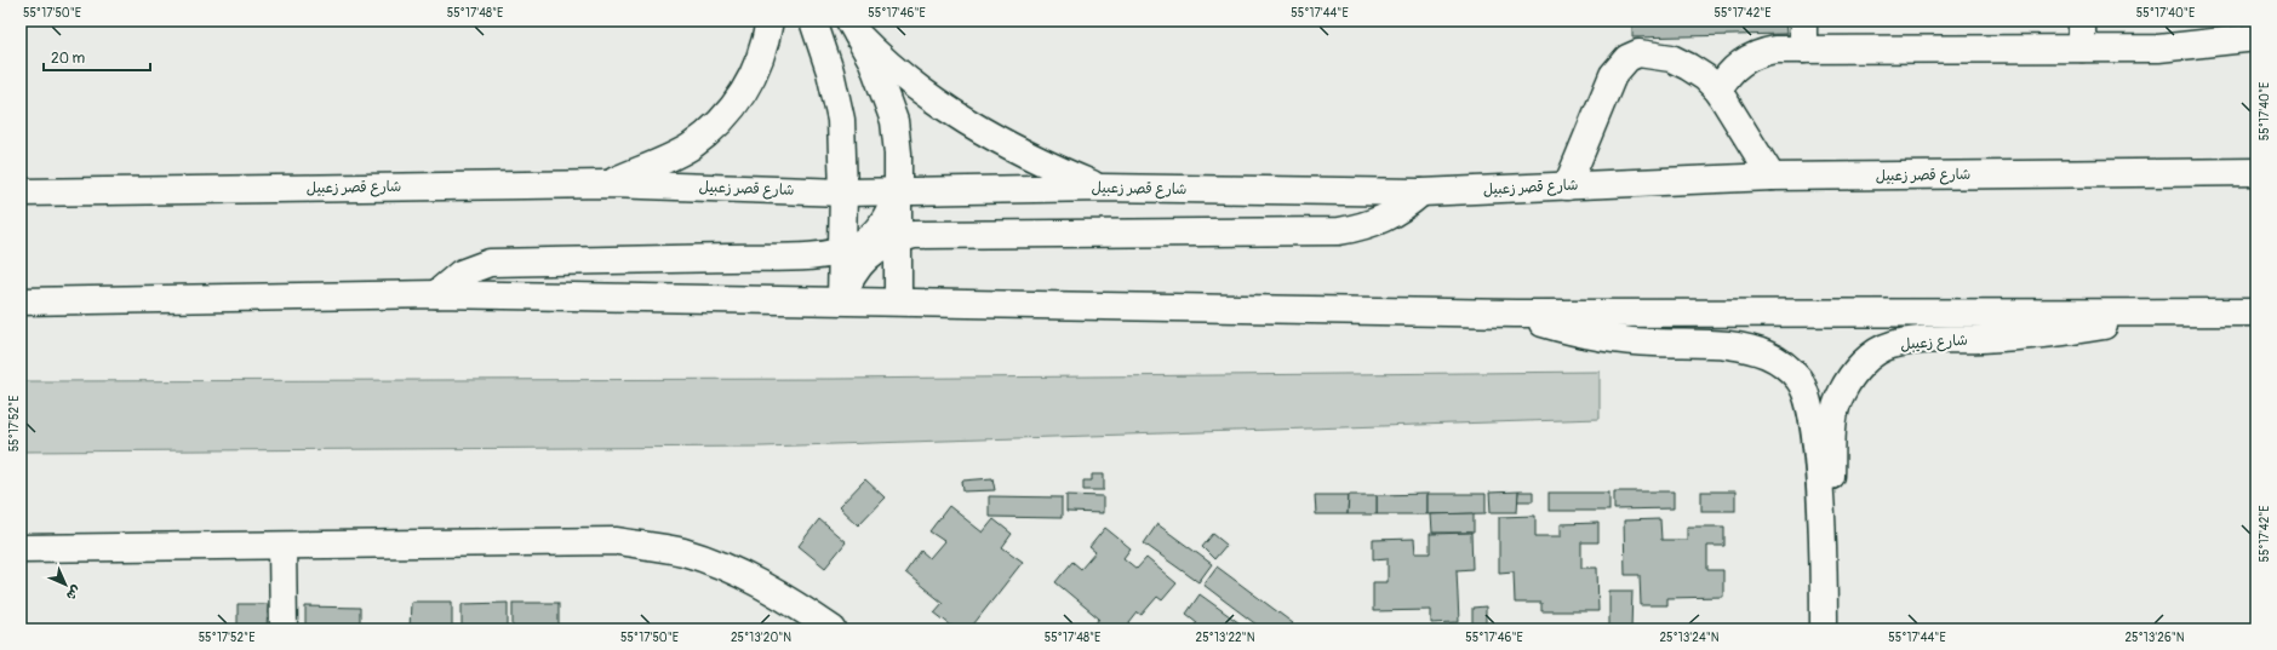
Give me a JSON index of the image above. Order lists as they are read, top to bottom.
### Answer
{
  "streets": {
    "main road": ["شارع قصر زعبيل", "شارع زعيبل"]
  },
  "scale_bar": "20 m",
  "north": "bottom right",
  "coordinates": [
    "55°17'50\"E",
    "55°17'48\"E",
    "55°17'46\"E",
    "55°17'44\"E",
    "55°17'42\"E",
    "55°17'40\"E",
    "55°17'52\"E",
    "25°13'20\"N",
    "25°13'22\"N",
    "25°13'24\"N",
    "25°13'26\"N"
  ]
}
